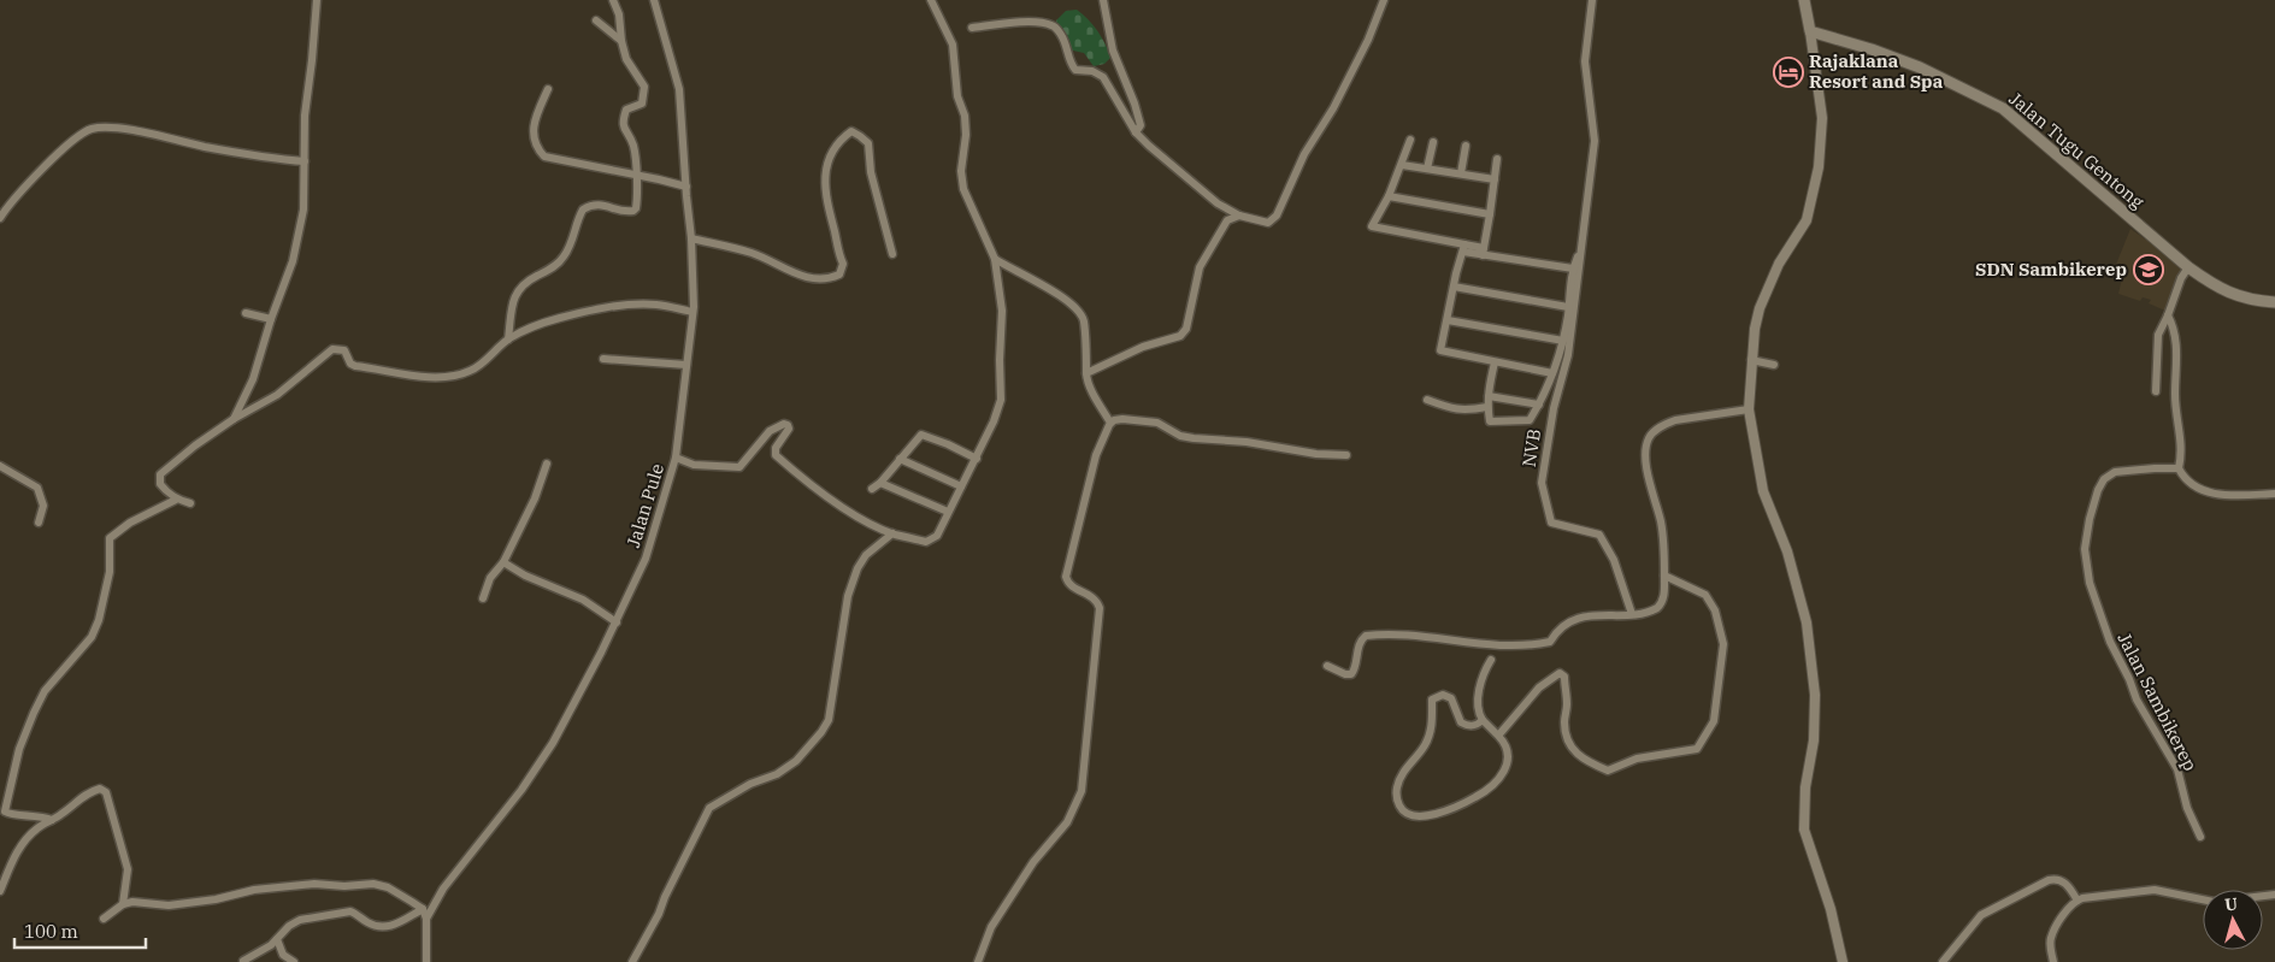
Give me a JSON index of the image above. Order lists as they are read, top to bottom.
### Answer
{
  "streets": {
    "main road": ["Jalan Tugu Gentong"],
    "street": ["NVB", "Jalan Pule", "Jalan Sambikerep"]
  },
  "places": {
    "hotel": ["Rajaklana Resort and Spa"],
    "school or university": ["SDN Sambikerep"]
  },
  "scale_bar": "100 m",
  "north": "top"
}
